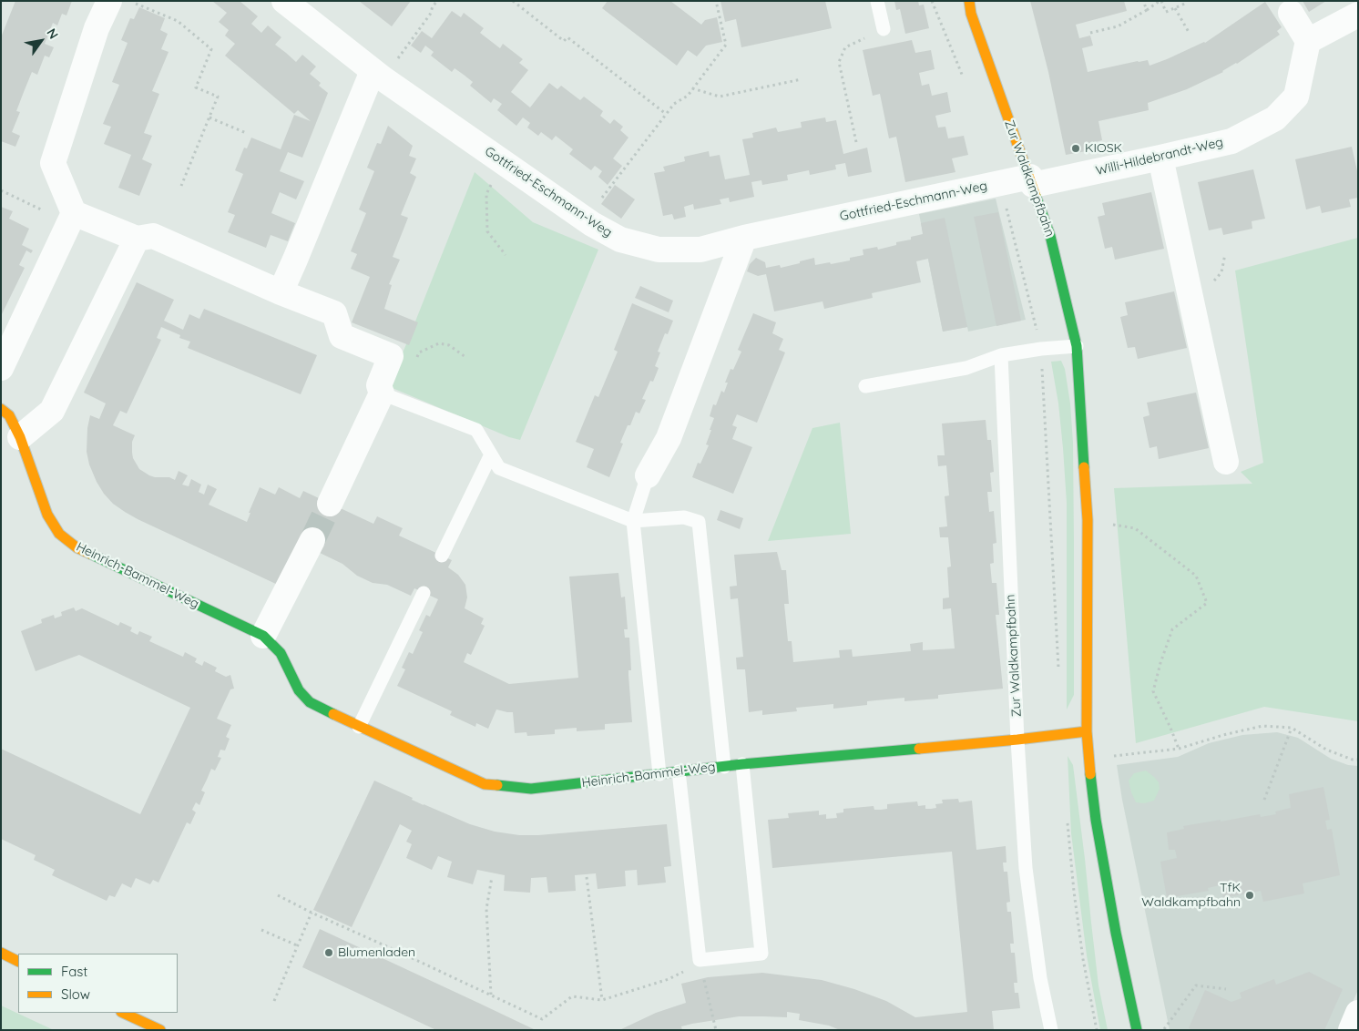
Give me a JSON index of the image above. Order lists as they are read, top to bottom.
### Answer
{
  "streets": {
    "street": [
      "Willi-Hildebrandt-Weg",
      "Zur Waldkampfbahn",
      "Gottfried-Eschmann-Weg",
      "Heinrich-Bammel-Weg"
    ]
  },
  "crossings": [
    ["Willi-Hildebrandt-Weg", "Zur Waldkampfbahn"],
    ["Willi-Hildebrandt-Weg", "Gottfried-Eschmann-Weg"],
    ["Zur Waldkampfbahn", "Gottfried-Eschmann-Weg"],
    ["Zur Waldkampfbahn", "Heinrich-Bammel-Weg"]
  ],
  "places": ["KIOSK", "TfK Waldkampfbahn", "Blumenladen"],
  "legend": ["Fast", "Slow"],
  "north": "top right"
}
